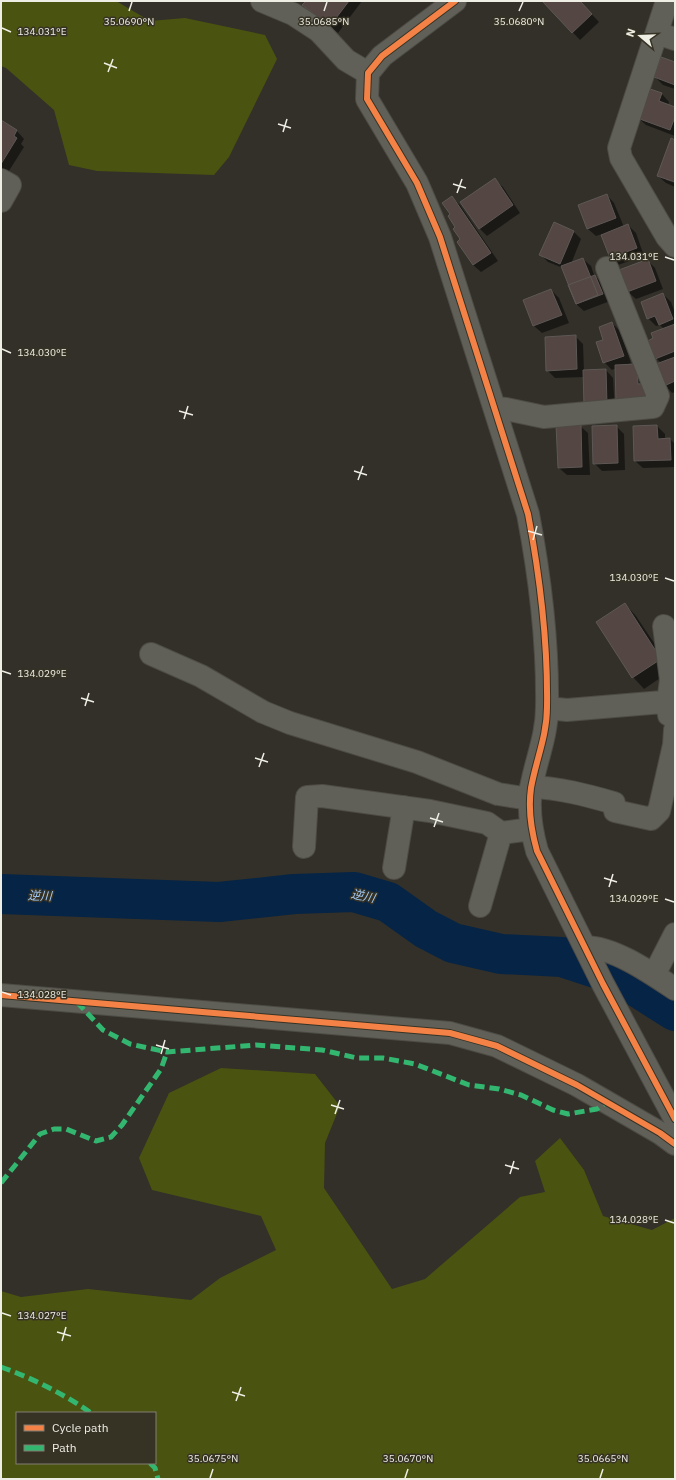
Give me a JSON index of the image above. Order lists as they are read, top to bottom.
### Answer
{
  "water": ["逆川"],
  "legend": ["Cycle path", "Path"],
  "north": "left",
  "coordinates": [
    "35.0690°N",
    "35.0685°N",
    "35.0680°N",
    "134.031°E",
    "134.030°E",
    "134.029°E",
    "134.028°E",
    "134.027°E",
    "35.0675°N",
    "35.0670°N",
    "35.0665°N"
  ]
}
